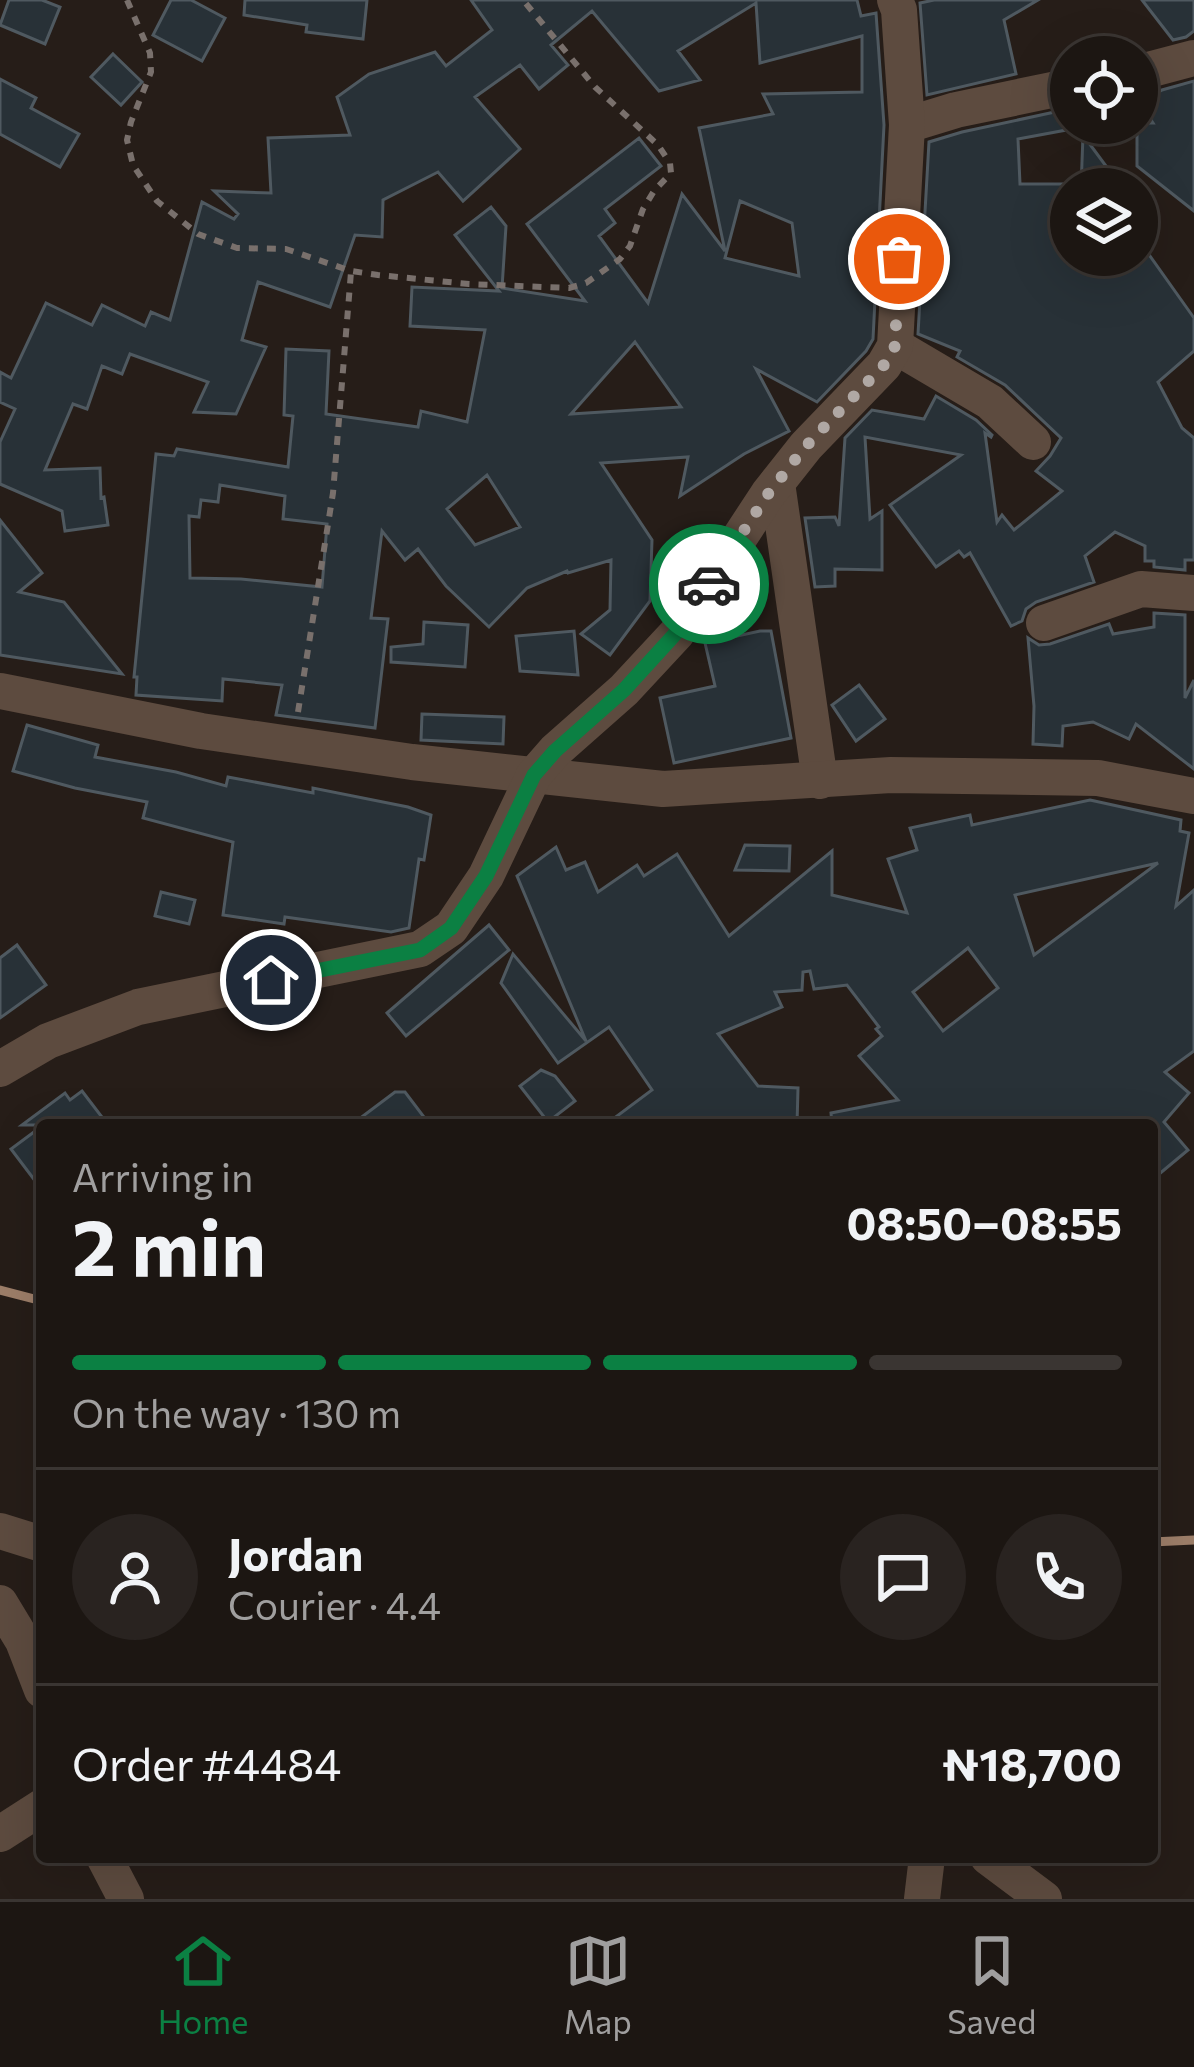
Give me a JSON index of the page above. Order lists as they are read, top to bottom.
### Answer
{
  "page": {
    "heading": ["2 min", "Arriving in", "08:50–08:55"],
    "panel": [
      "Jordan",
      "Courier · 4.4",
      "Order #4484",
      "₦18,700"
    ],
    "bar": "On the way · 130 m",
    "tabs": ["Home", "Map", "Saved"]
  }
}
